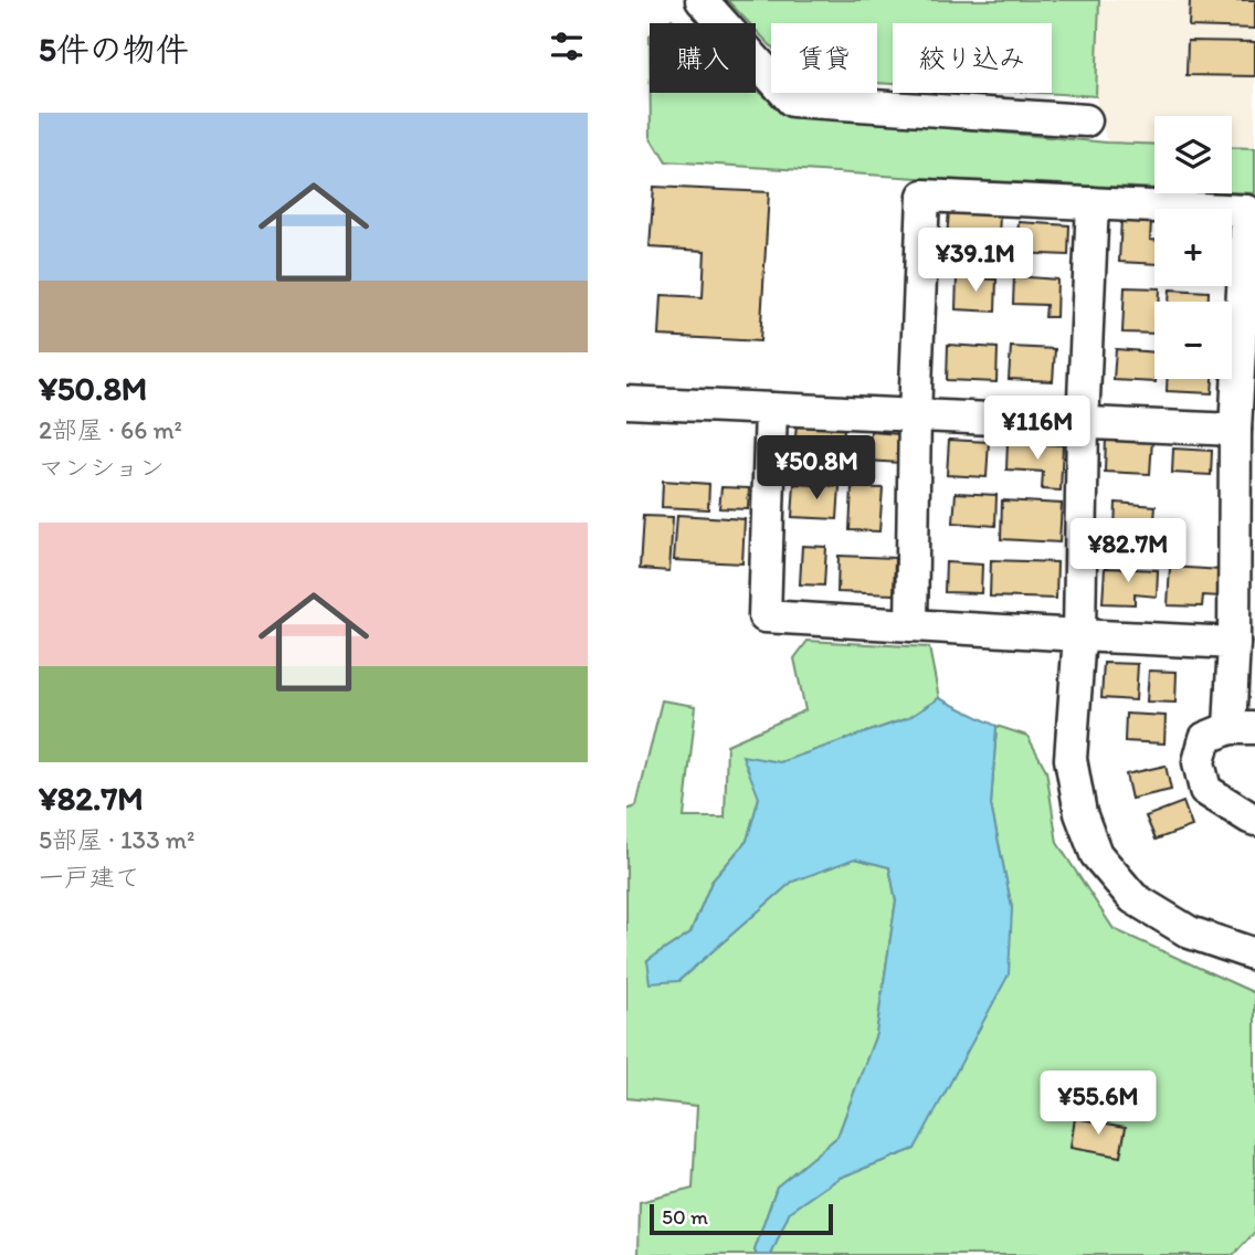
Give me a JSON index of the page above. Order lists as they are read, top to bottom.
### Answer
{
  "scale_bar": "50 m",
  "page": {
    "heading": "5件の物件",
    "chip": ["購入", "賃貸", "絞り込み"],
    "list": [
      {
        "name": "¥50.8M",
        "note": "2部屋 · 66 m² · マンション"
      },
      {
        "name": "¥82.7M",
        "note": "5部屋 · 133 m² · 一戸建て"
      }
    ],
    "map_buttons": ["+", "−"],
    "price": [
      "¥39.1M",
      "¥116M",
      "¥50.8M",
      "¥82.7M",
      "¥55.6M"
    ],
    "scale": "50 m"
  }
}
